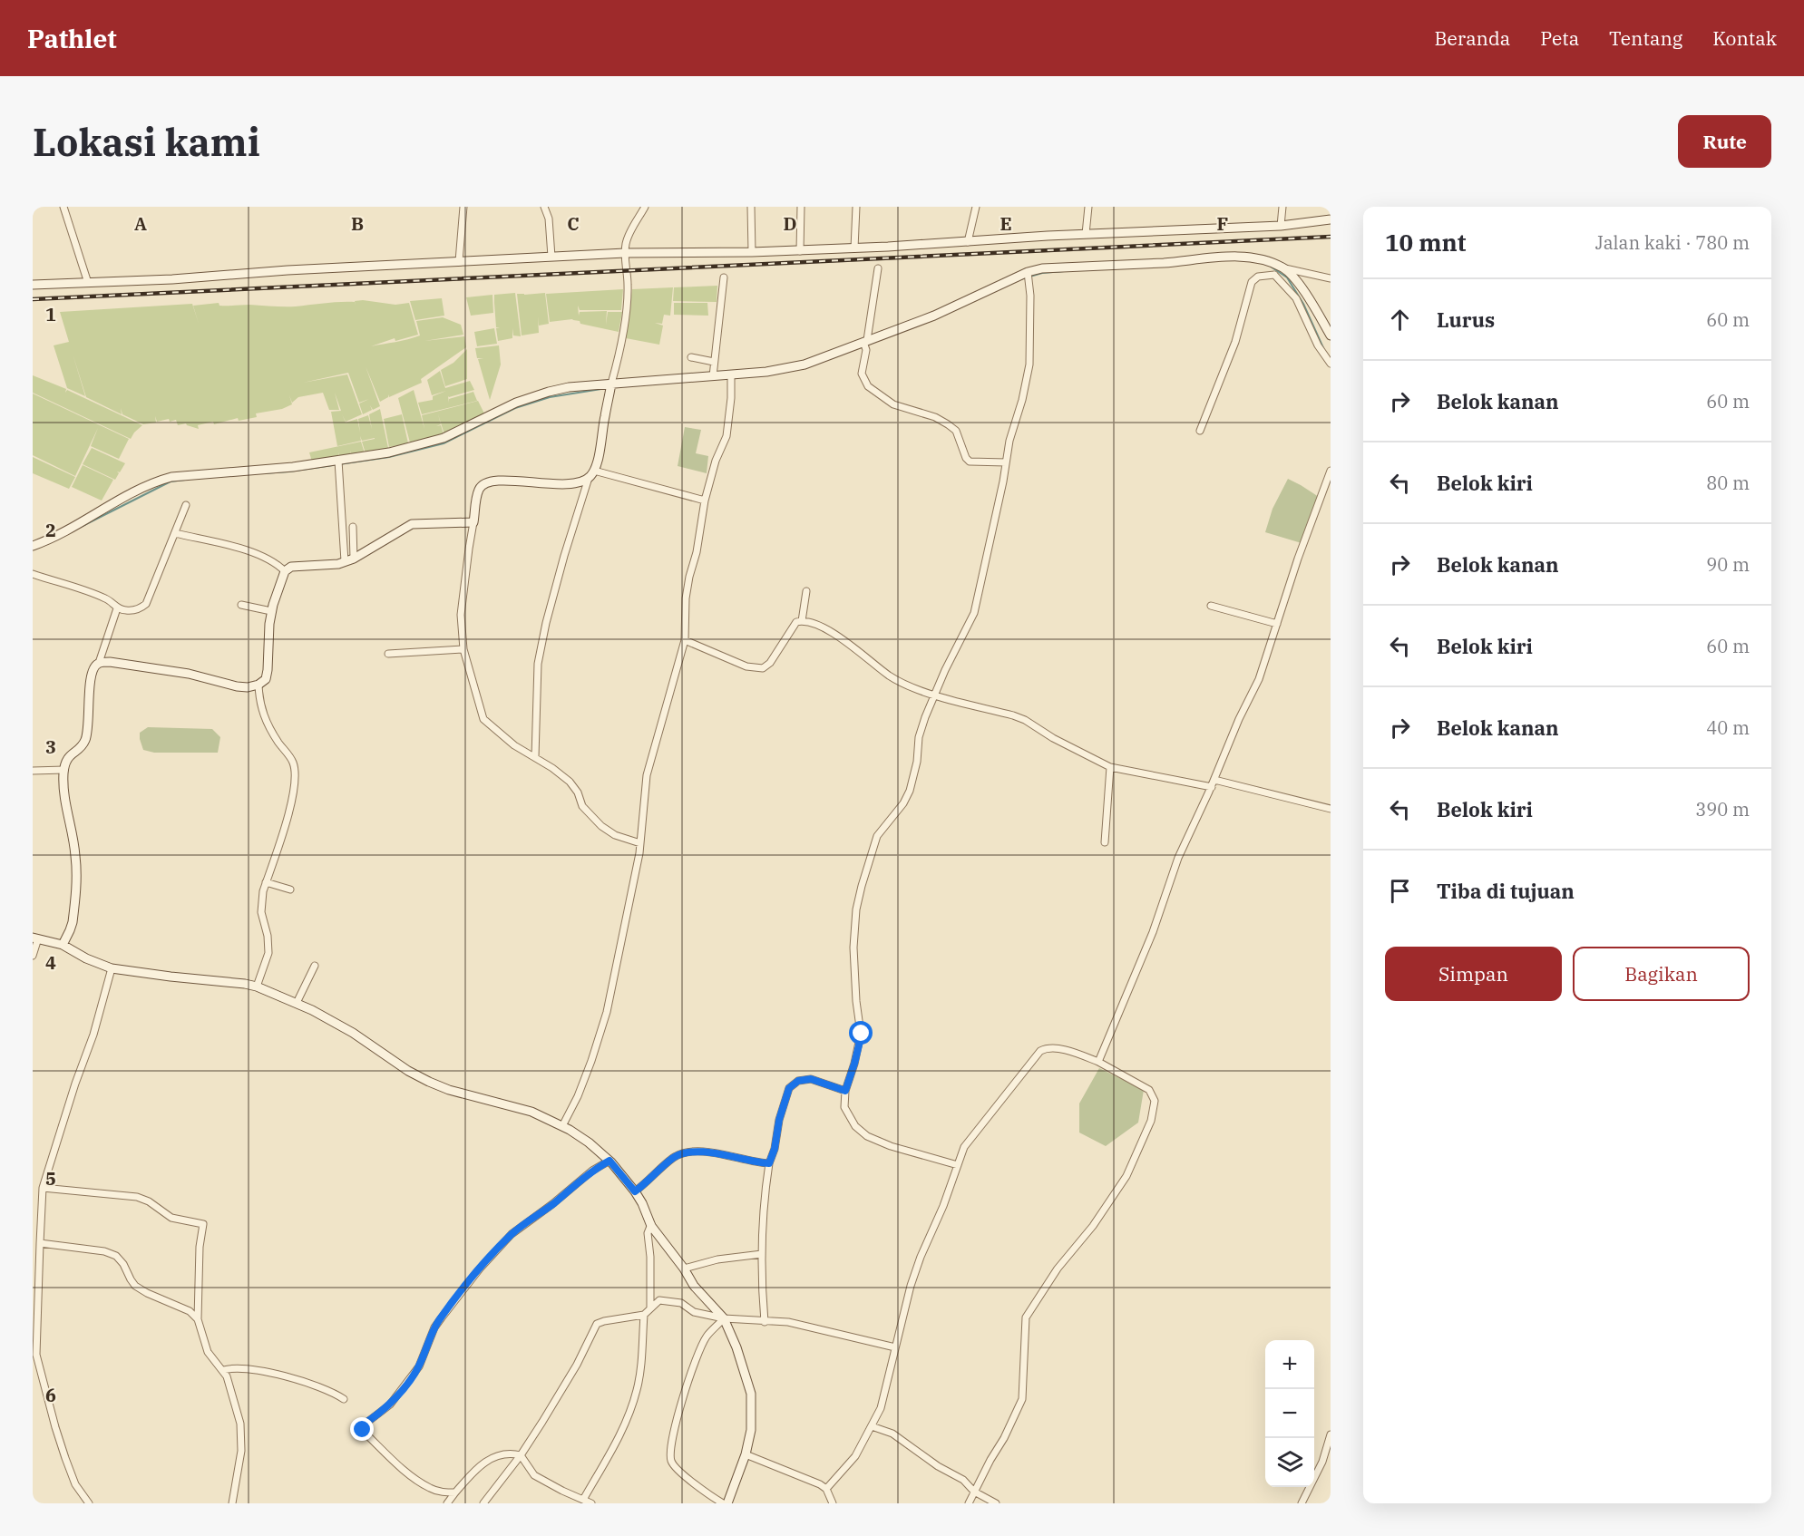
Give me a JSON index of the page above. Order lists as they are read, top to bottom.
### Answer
{
  "page": {
    "header": "Pathlet",
    "nav": [
      "Beranda",
      "Peta",
      "Tentang",
      "Kontak"
    ],
    "buttons": [
      "Rute",
      ["Simpan", "Bagikan"]
    ],
    "title": "Lokasi kami",
    "heading": ["10 mnt", "Jalan kaki · 780 m"],
    "list": [
      ["Lurus", "60 m"],
      ["Belok kanan", "60 m"],
      ["Belok kiri", "80 m"],
      ["Belok kanan", "90 m"],
      ["Belok kiri", "60 m"],
      ["Belok kanan", "40 m"],
      ["Belok kiri", "390 m"],
      "Tiba di tujuan"
    ],
    "map_buttons": ["+", "−"]
  },
  "grid": {
    "columns": [
      "A",
      "B",
      "C",
      "D",
      "E",
      "F"
    ],
    "rows": [
      "1",
      "2",
      "3",
      "4",
      "5",
      "6"
    ]
  }
}
